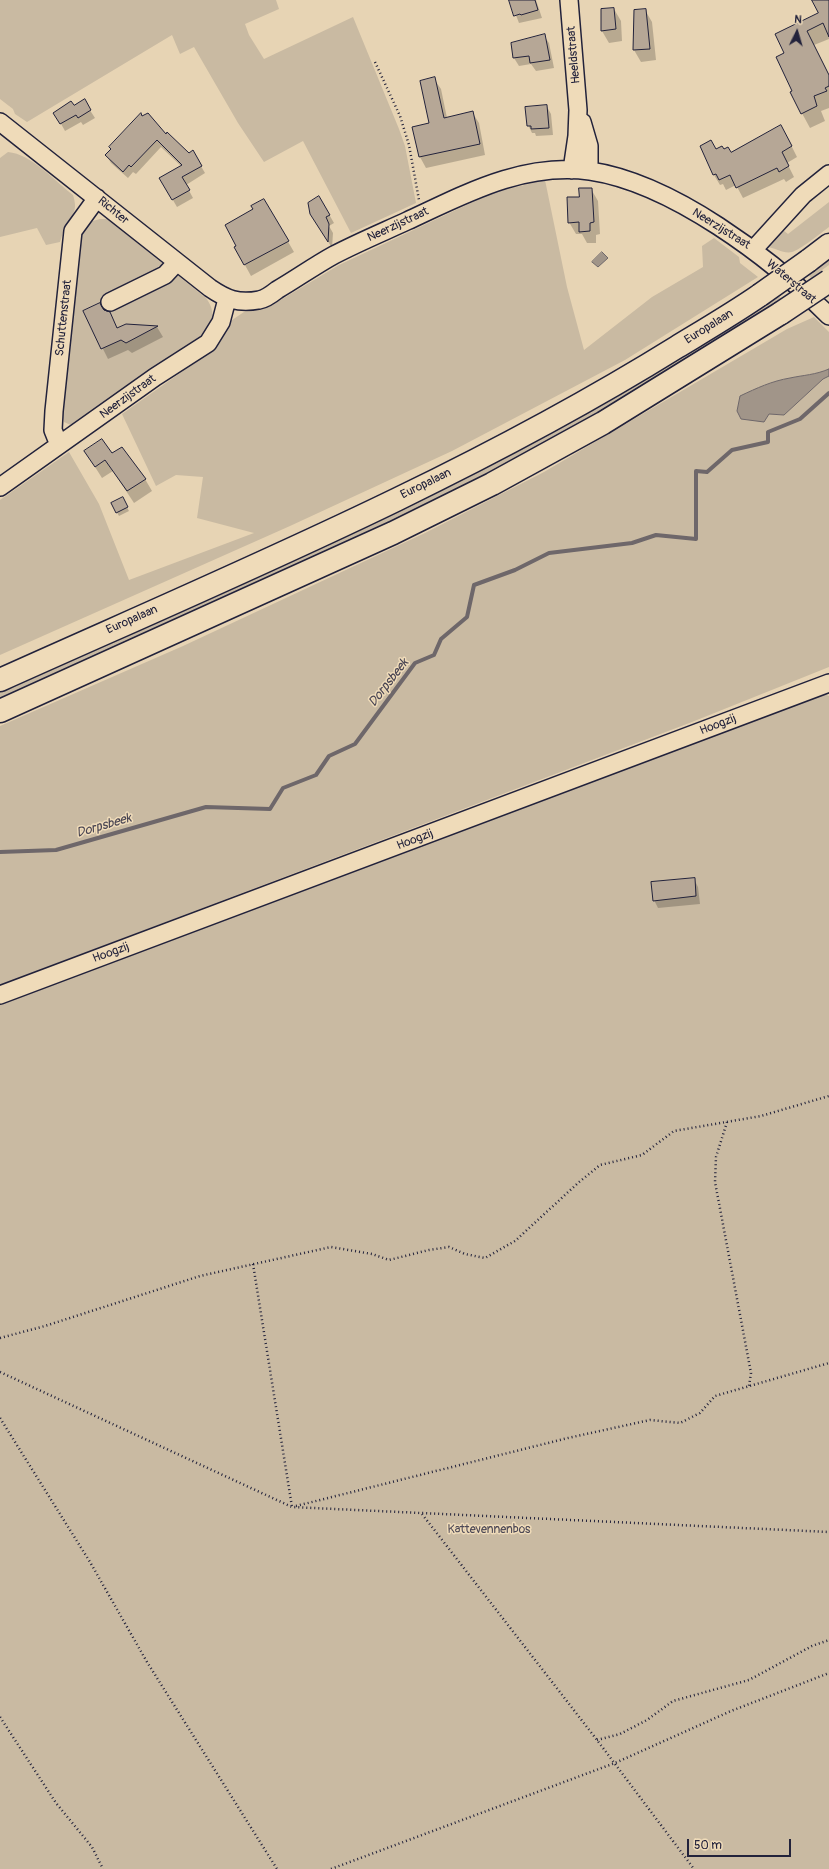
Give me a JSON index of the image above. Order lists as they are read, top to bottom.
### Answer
{
  "streets": {
    "highway": ["Europalaan"],
    "street": [
      "Heeldstraat",
      "Richter",
      "Neerzijstraat",
      "Waterstraat",
      "Schuttenstraat",
      "Hoogzij"
    ]
  },
  "crossings": [
    ["Heeldstraat", "Neerzijstraat"],
    ["Richter", "Neerzijstraat"],
    ["Richter", "Schuttenstraat"],
    ["Neerzijstraat", "Waterstraat"],
    ["Neerzijstraat", "Schuttenstraat"]
  ],
  "water": ["Dorpsbeek"],
  "parks": ["Kattevennenbos"],
  "scale_bar": "50 m",
  "north": "top"
}
